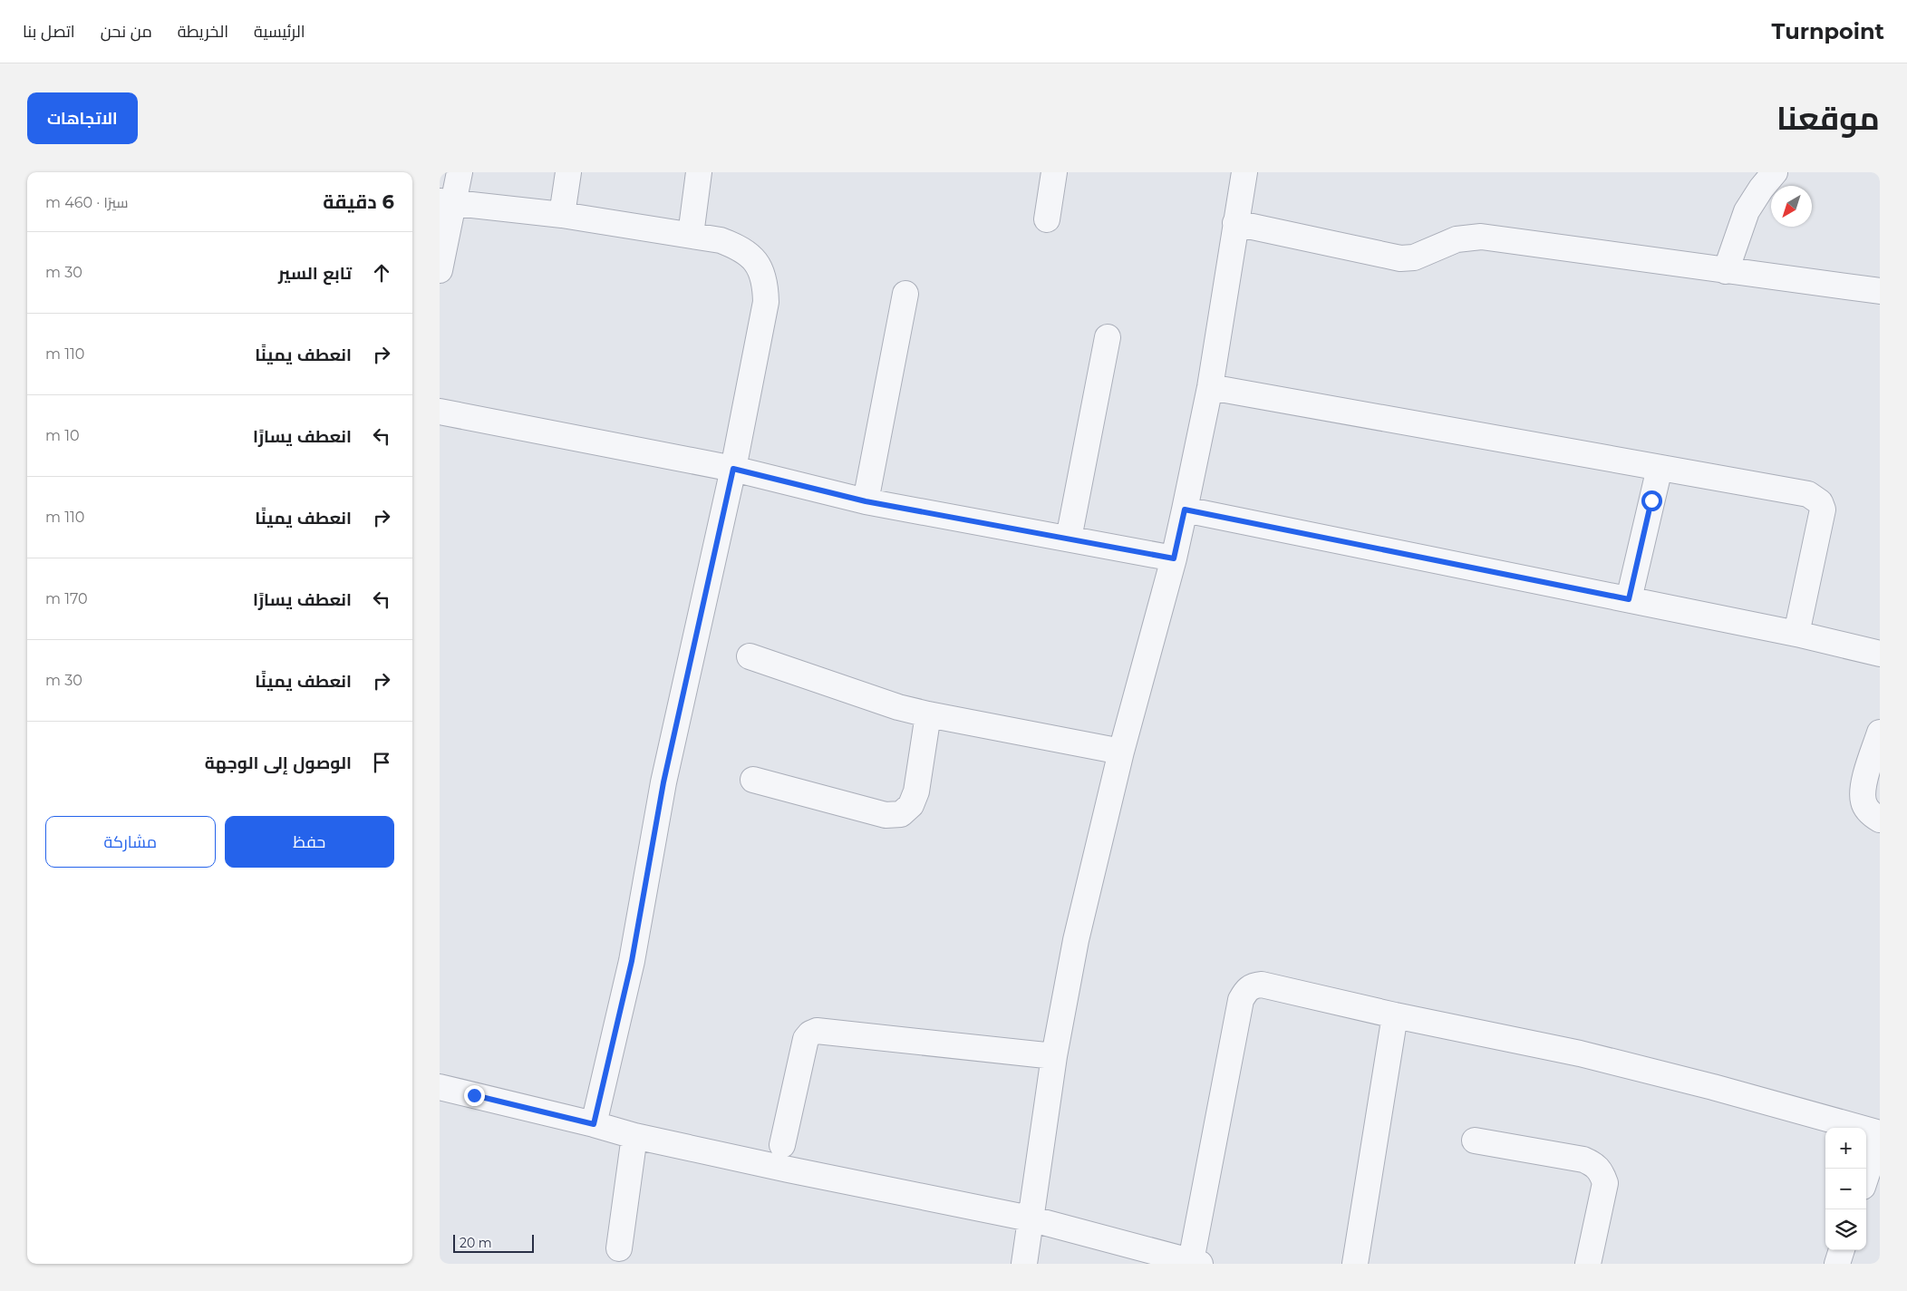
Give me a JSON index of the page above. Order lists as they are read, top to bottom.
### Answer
{
  "scale_bar": "20 m",
  "north": "bottom left",
  "page": {
    "header": "Turnpoint",
    "nav": [
      "الرئيسية",
      "الخريطة",
      "من نحن",
      "اتصل بنا"
    ],
    "title": "موقعنا",
    "buttons": [
      "الاتجاهات",
      ["حفظ", "مشاركة"]
    ],
    "heading": ["6 دقيقة", "سيرًا · 460 m"],
    "list": [
      ["تابع السير", "30 m"],
      ["انعطف يمينًا", "110 m"],
      ["انعطف يسارًا", "10 m"],
      ["انعطف يمينًا", "110 m"],
      ["انعطف يسارًا", "170 m"],
      ["انعطف يمينًا", "30 m"],
      "الوصول إلى الوجهة"
    ],
    "map_buttons": ["+", "−"],
    "scale": "20 m"
  }
}
